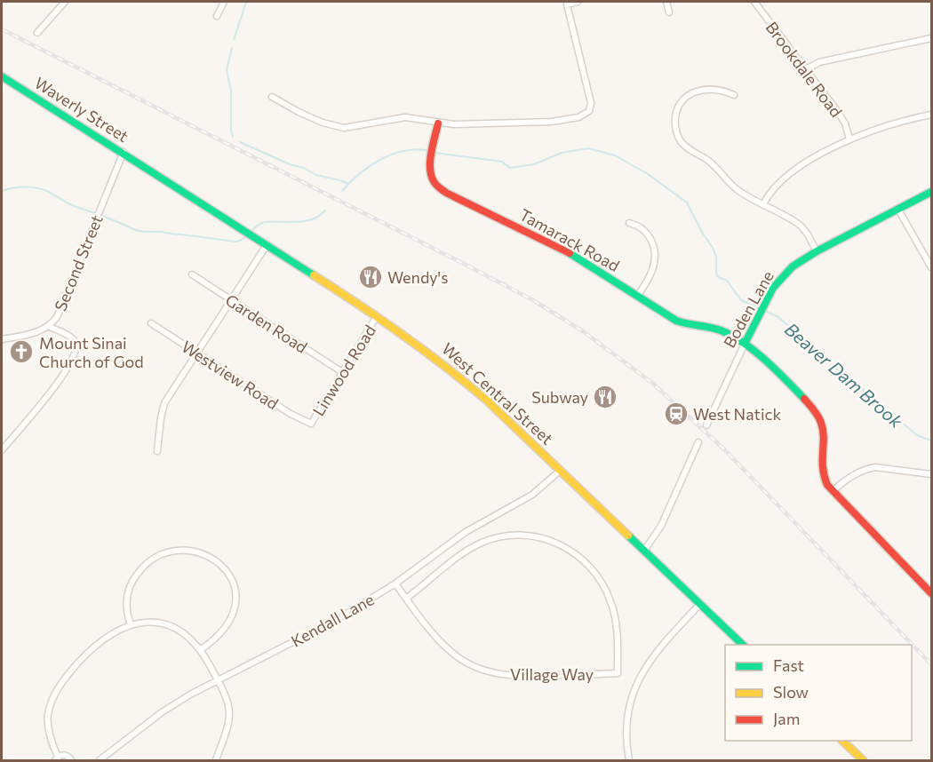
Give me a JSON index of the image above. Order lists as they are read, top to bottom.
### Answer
{
  "streets": {
    "street": [
      "Brookdale Road",
      "Waverly Street",
      "Tamarack Road",
      "Second Street",
      "Boden Lane",
      "Garden Road",
      "Linwood Road",
      "Westview Road",
      "West Central Street",
      "Kendall Lane",
      "Village Way"
    ]
  },
  "crossings": [
    ["Waverly Street", "Second Street"],
    ["Waverly Street", "West Central Street"],
    ["Tamarack Road", "Boden Lane"],
    ["Garden Road", "Linwood Road"],
    ["Linwood Road", "Westview Road"],
    ["Linwood Road", "West Central Street"],
    ["West Central Street", "Kendall Lane"],
    ["Kendall Lane", "Village Way"]
  ],
  "water": ["Beaver Dam Brook"],
  "places": {
    "restaurant": ["Wendy's", "Subway"],
    "church": ["Mount Sinai Church of God"],
    "station": ["West Natick"]
  },
  "legend": ["Fast", "Slow", "Jam"]
}
